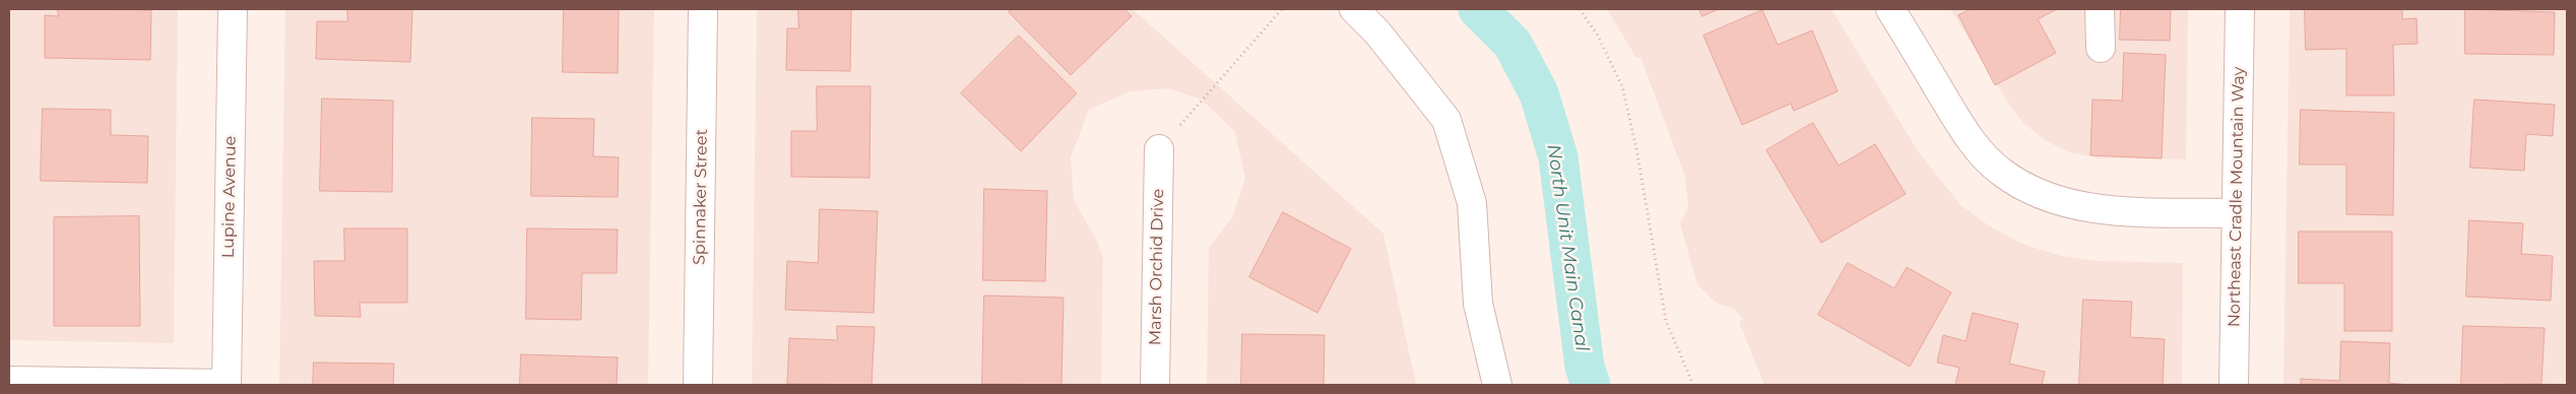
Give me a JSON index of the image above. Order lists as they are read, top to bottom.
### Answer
{
  "streets": {
    "street": [
      "Lupine Avenue",
      "Spinnaker Street",
      "Northeast Cradle Mountain Way",
      "Marsh Orchid Drive"
    ]
  },
  "water": ["North Unit Main Canal"]
}
